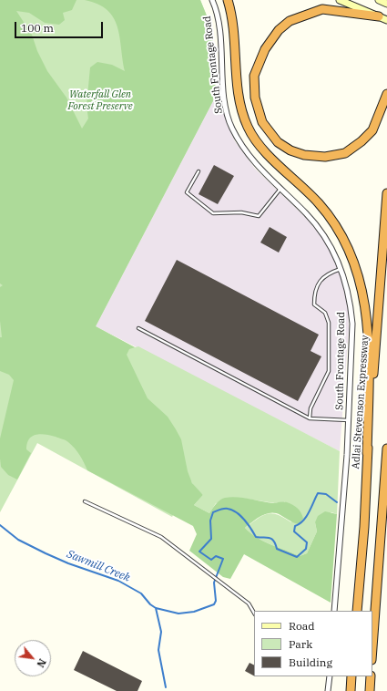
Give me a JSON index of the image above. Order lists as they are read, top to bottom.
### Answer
{
  "streets": {
    "highway": ["Adlai Stevenson Expressway"],
    "street": ["South Frontage Road"]
  },
  "water": ["Sawmill Creek"],
  "parks": ["Waterfall Glen Forest Preserve"],
  "legend": ["Road", "Park", "Building"],
  "scale_bar": "100 m",
  "north": "bottom right"
}
